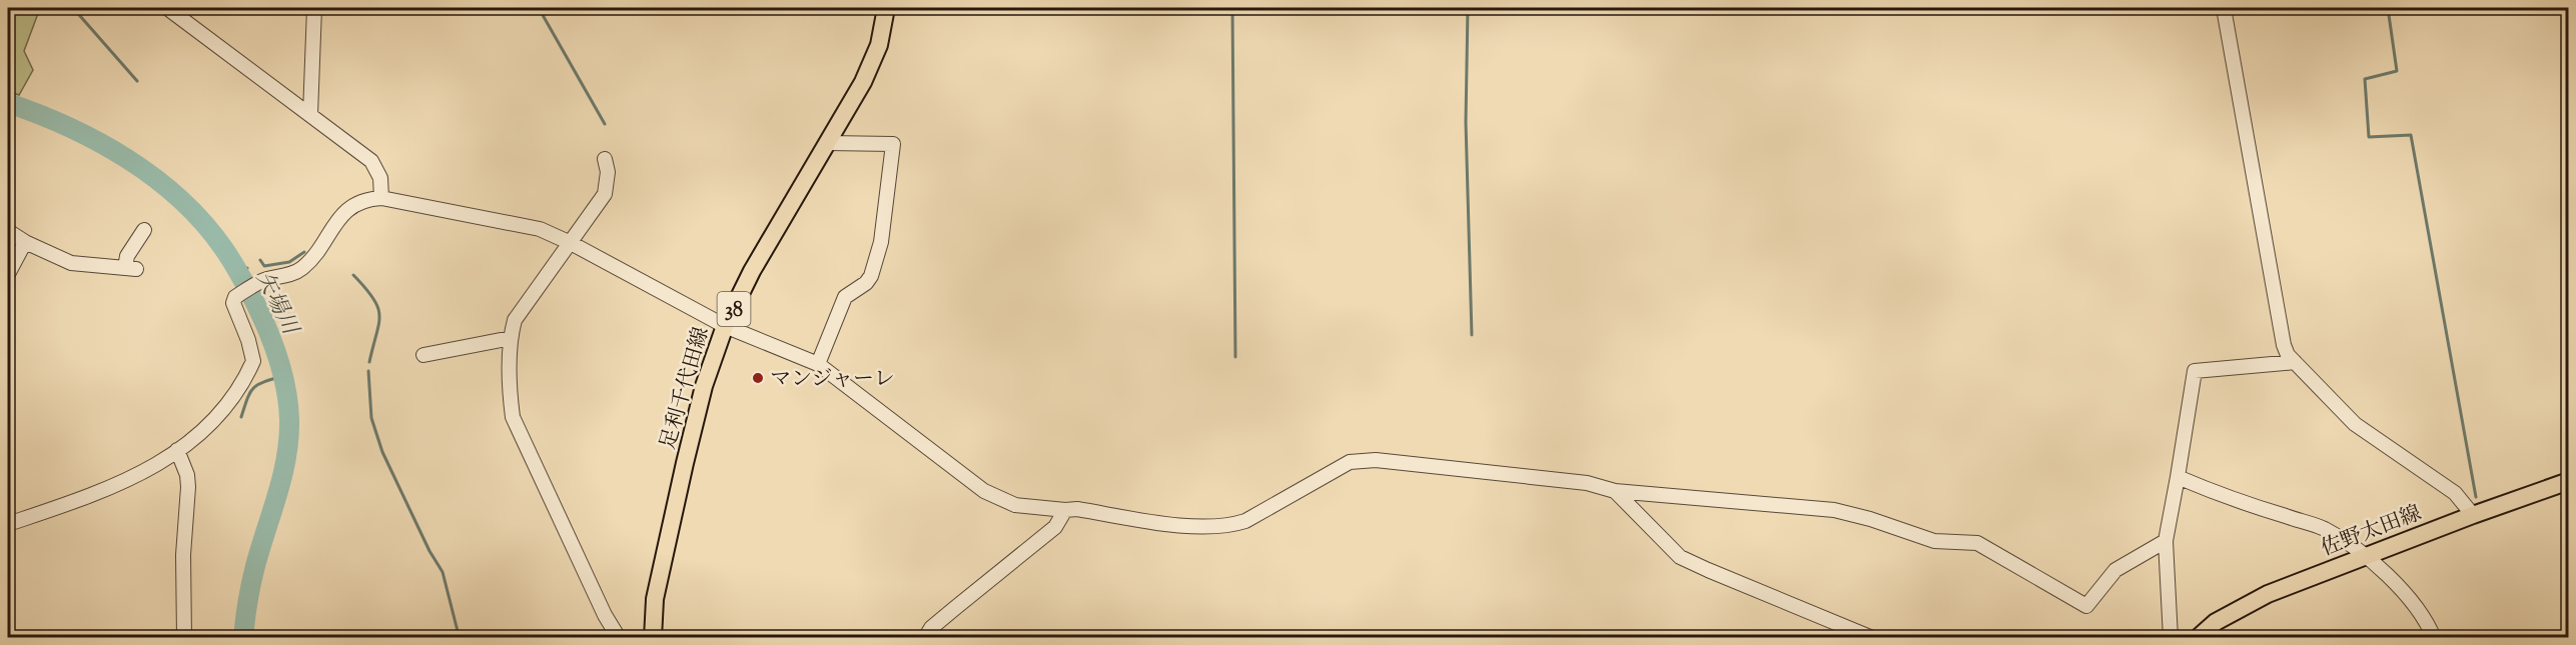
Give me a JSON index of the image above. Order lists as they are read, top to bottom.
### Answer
{
  "streets": {
    "main road": ["38", "足利千代田線", "佐野太田線"]
  },
  "water": ["矢場川"],
  "places": ["マンジャーレ"]
}
